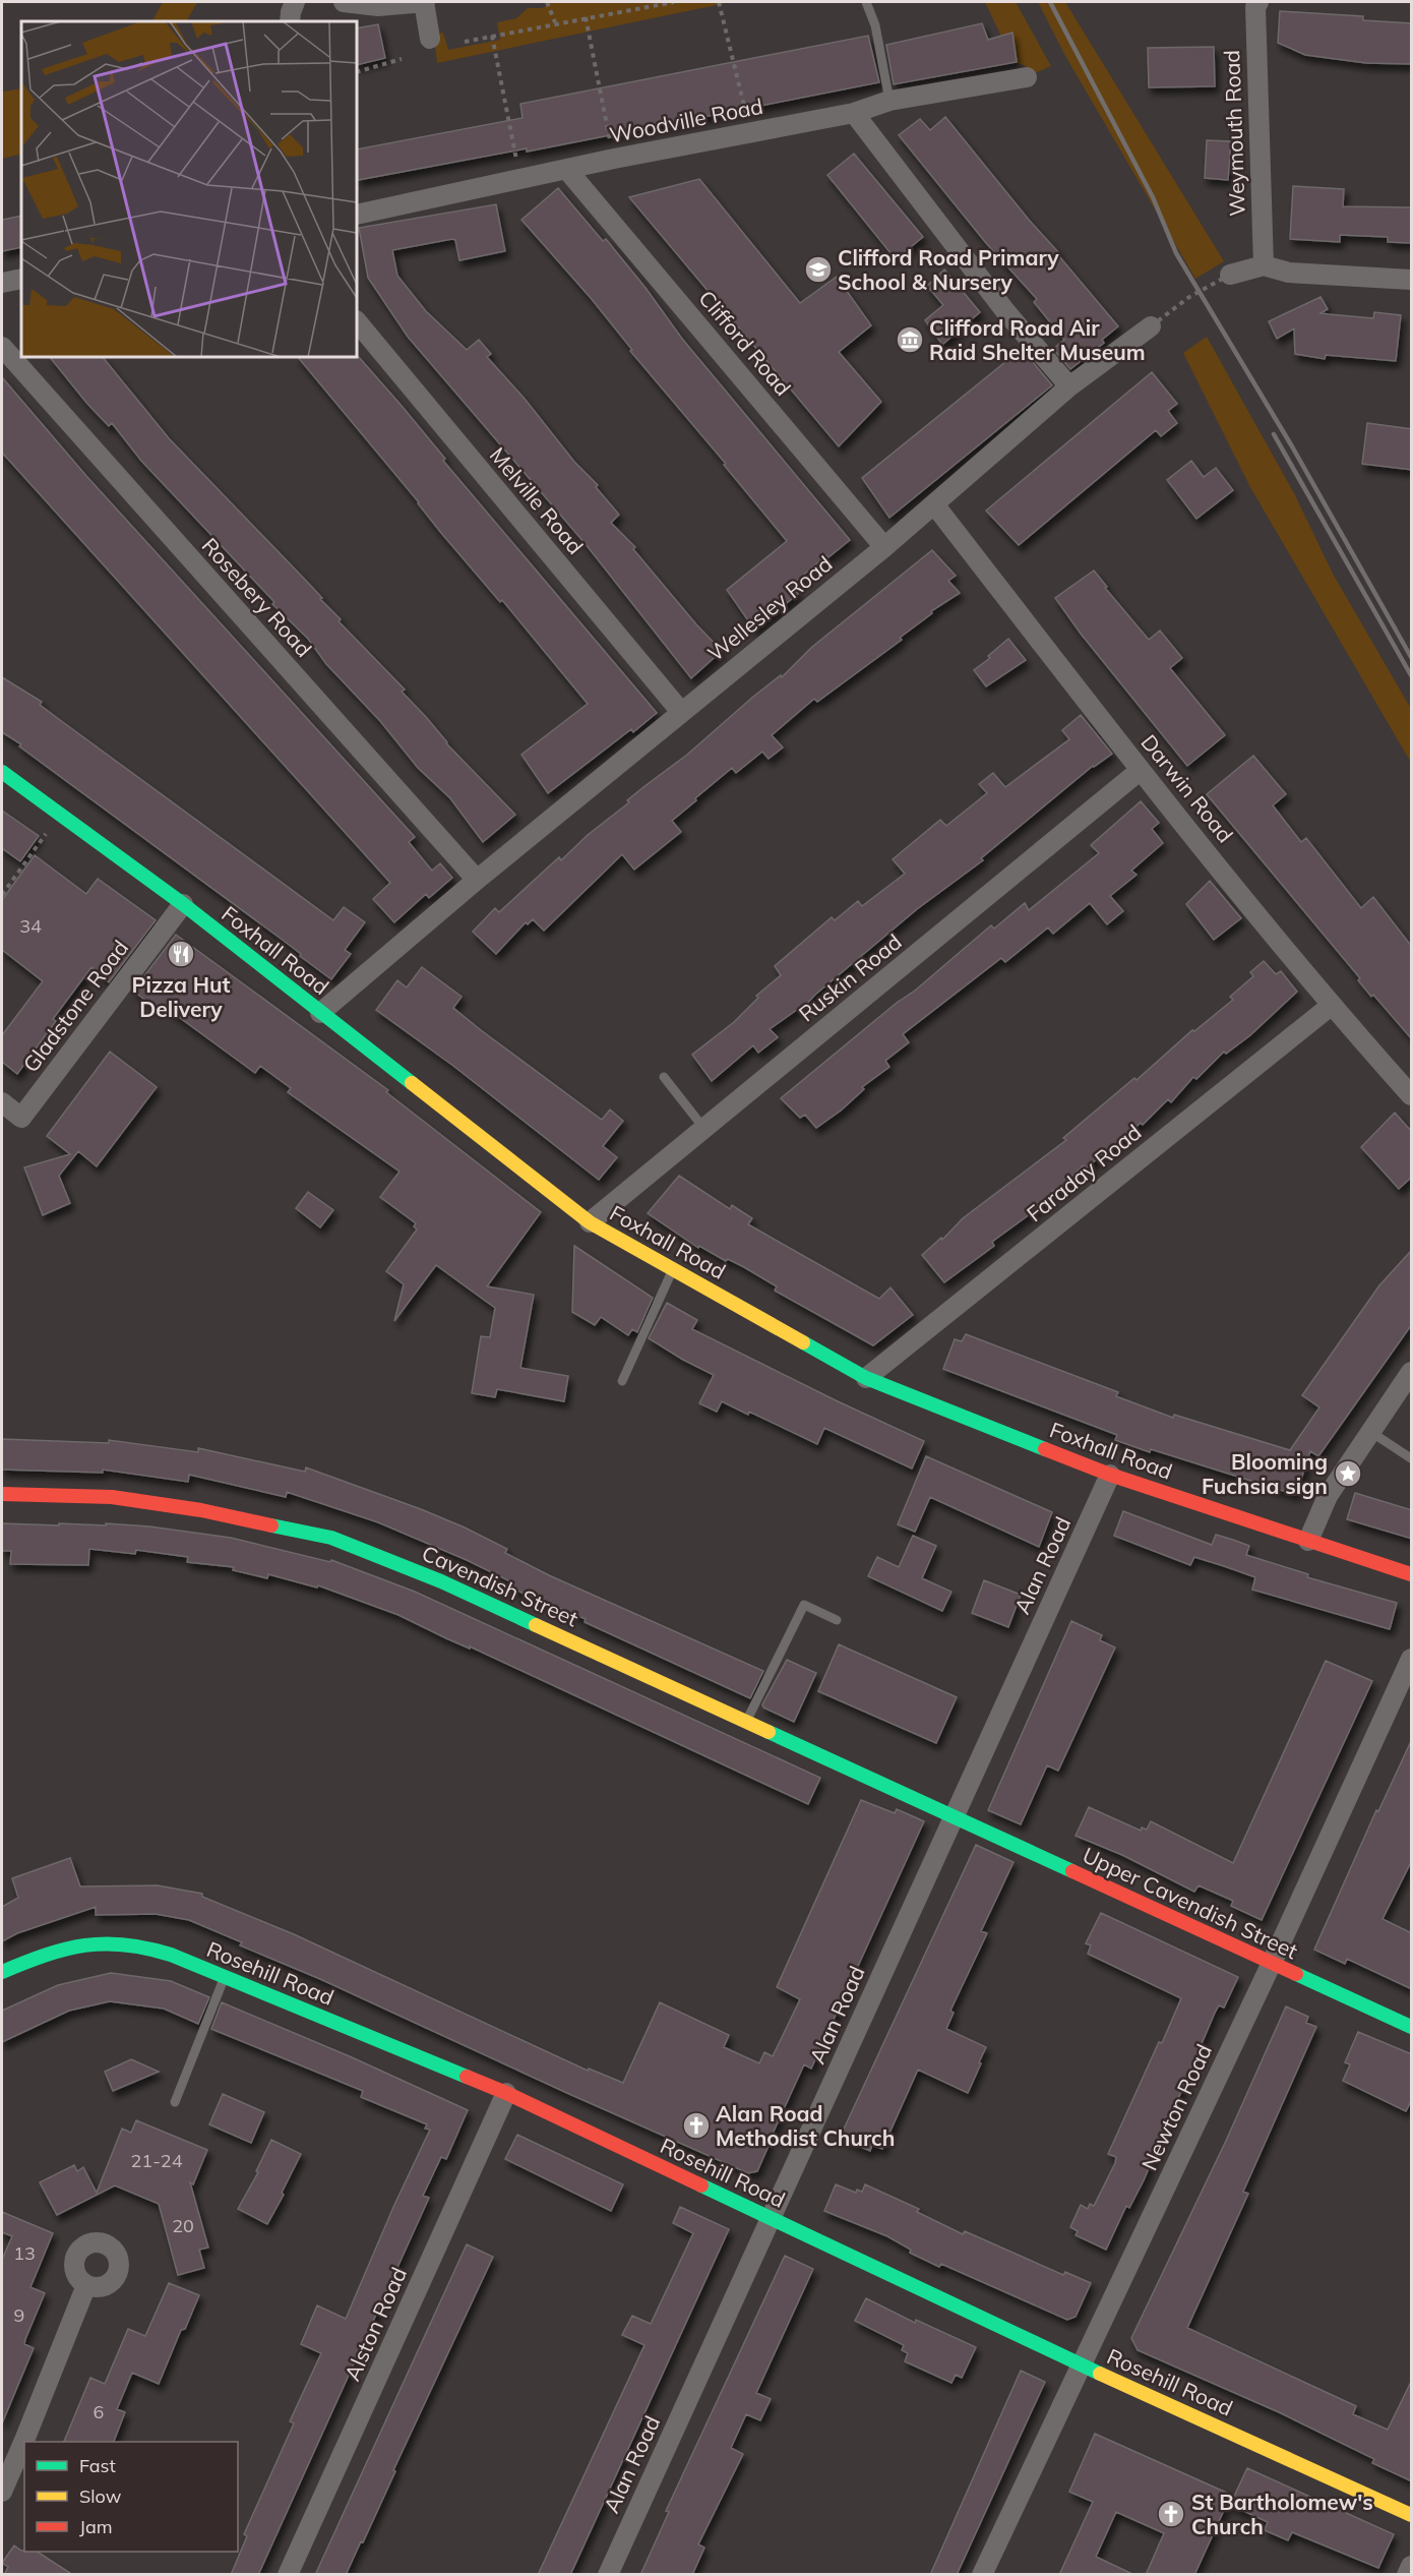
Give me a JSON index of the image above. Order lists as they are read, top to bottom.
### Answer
{
  "streets": {
    "street": [
      "Woodville Road",
      "Weymouth Road",
      "Clifford Road",
      "Melville Road",
      "Rosebery Road",
      "Wellesley Road",
      "Darwin Road",
      "Foxhall Road",
      "Ruskin Road",
      "Gladstone Road",
      "Faraday Road",
      "Alan Road",
      "Cavendish Street",
      "Upper Cavendish Street",
      "Rosehill Road",
      "Newton Road",
      "Alston Road"
    ]
  },
  "crossings": [
    ["Woodville Road", "Clifford Road"],
    ["Clifford Road", "Wellesley Road"],
    ["Melville Road", "Wellesley Road"],
    ["Rosebery Road", "Wellesley Road"],
    ["Wellesley Road", "Darwin Road"],
    ["Wellesley Road", "Foxhall Road"],
    ["Darwin Road", "Ruskin Road"],
    ["Darwin Road", "Faraday Road"],
    ["Foxhall Road", "Ruskin Road"],
    ["Foxhall Road", "Gladstone Road"],
    ["Foxhall Road", "Faraday Road"],
    ["Foxhall Road", "Alan Road"],
    ["Alan Road", "Cavendish Street"],
    ["Alan Road", "Upper Cavendish Street"],
    ["Alan Road", "Rosehill Road"],
    ["Cavendish Street", "Upper Cavendish Street"],
    ["Upper Cavendish Street", "Newton Road"],
    ["Rosehill Road", "Newton Road"],
    ["Rosehill Road", "Alston Road"]
  ],
  "places": {
    "school or university": ["Clifford Road Primary School & Nursery"],
    "museum": ["Clifford Road Air Raid Shelter Museum"],
    "restaurant": ["Pizza Hut Delivery"],
    "place": ["Blooming Fuchsia sign"],
    "church": ["Alan Road Methodist Church", "St Bartholomew's Church"]
  },
  "house_numbers": [
    "34",
    "21-24",
    "20",
    "13",
    "9",
    "6"
  ],
  "legend": ["Fast", "Slow", "Jam"]
}
